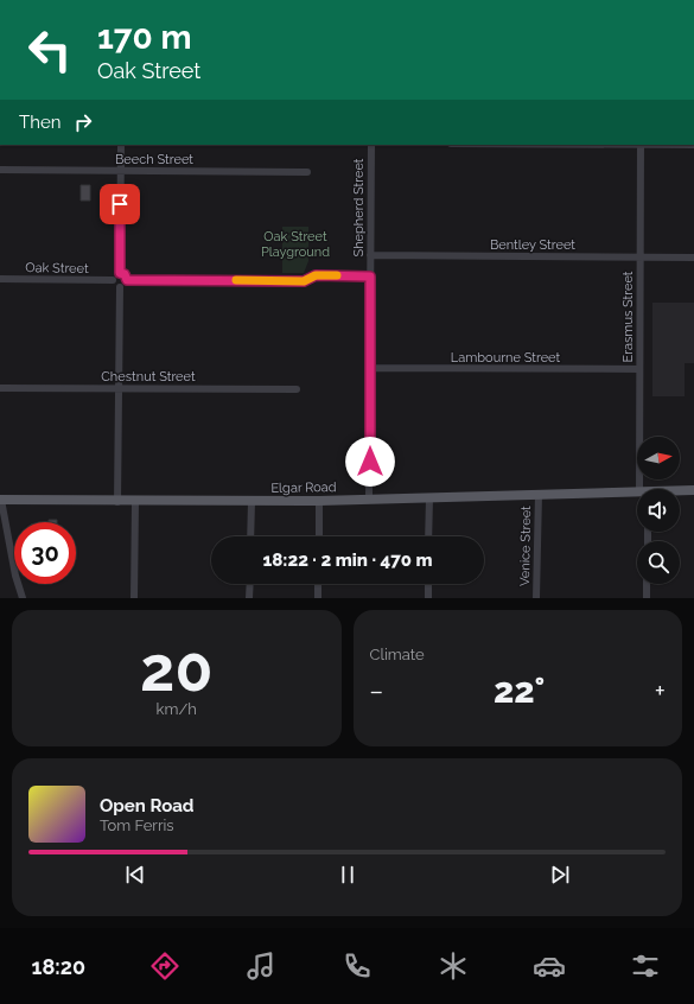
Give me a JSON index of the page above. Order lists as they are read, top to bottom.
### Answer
{
  "streets": {
    "main road": ["Elgar Road"],
    "street": [
      "Beech Street",
      "Shepherd Street",
      "Bentley Street",
      "Oak Street",
      "Erasmus Street",
      "Lambourne Street",
      "Chestnut Street",
      "Venice Street"
    ]
  },
  "crossings": [
    ["Shepherd Street", "Bentley Street"],
    ["Shepherd Street", "Lambourne Street"],
    ["Shepherd Street", "Elgar Road"],
    ["Bentley Street", "Erasmus Street"],
    ["Erasmus Street", "Lambourne Street"],
    ["Elgar Road", "Venice Street"]
  ],
  "parks": ["Oak Street Playground"],
  "north": "right",
  "page": {
    "turn": ["170 m", "Oak Street"],
    "then": "Then",
    "limit": "30",
    "trip": "18:22 · 2 min · 470 m",
    "tile": [
      ["20", "km/h"],
      "Climate"
    ],
    "heat": ["−", "22°", "+"],
    "song": ["Open Road", "Tom Ferris"],
    "tabs": "18:20"
  }
}
